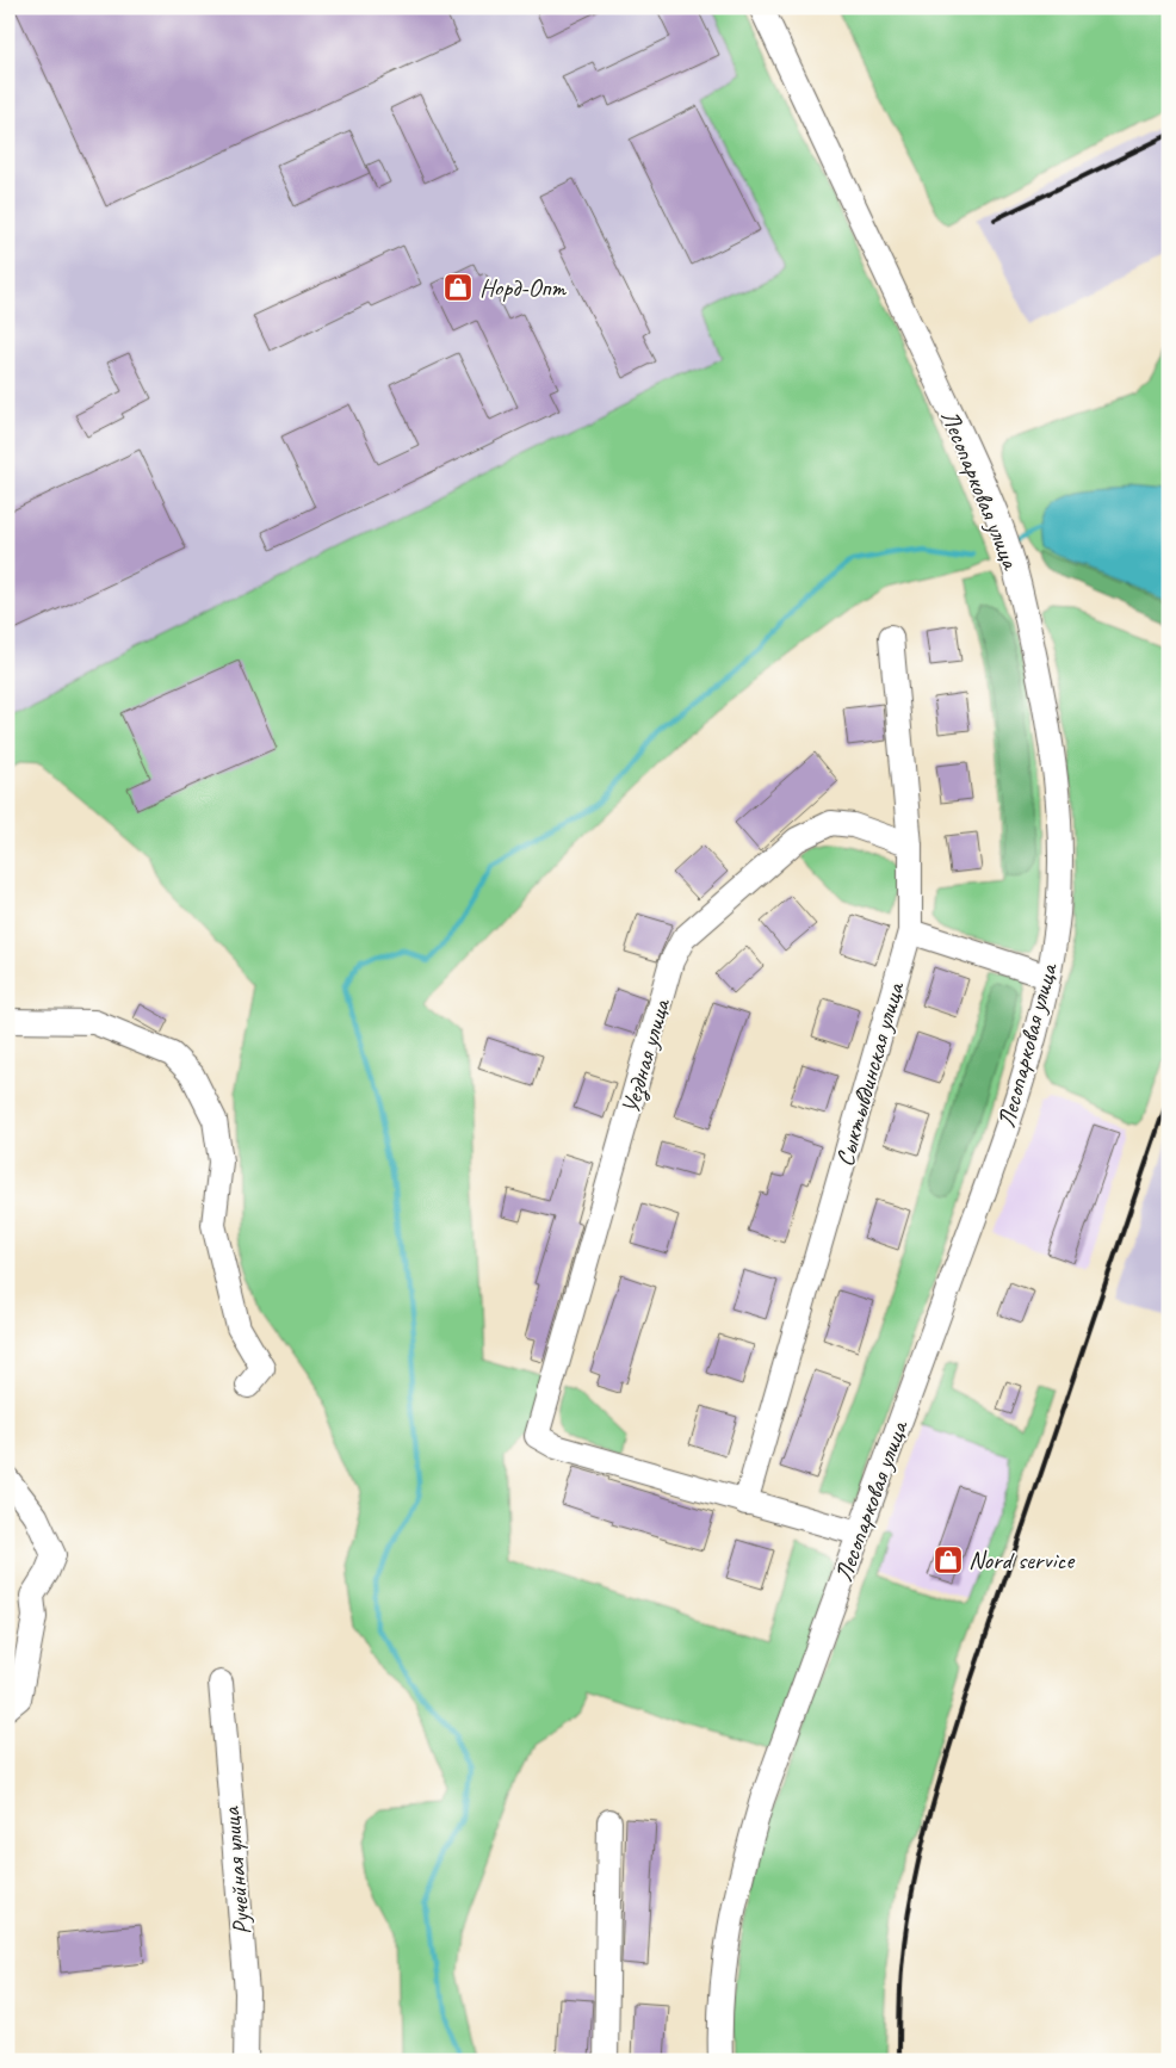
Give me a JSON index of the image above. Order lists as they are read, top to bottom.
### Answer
{
  "streets": {
    "street": [
      "Лесопарковая улица",
      "Уездная улица",
      "Сыктывдинская улица",
      "Ручейная улица"
    ]
  },
  "crossings": [
    ["Уездная улица", "Сыктывдинская улица"]
  ],
  "places": {
    "shop": ["Норд-Опт", "Nord service"]
  }
}
